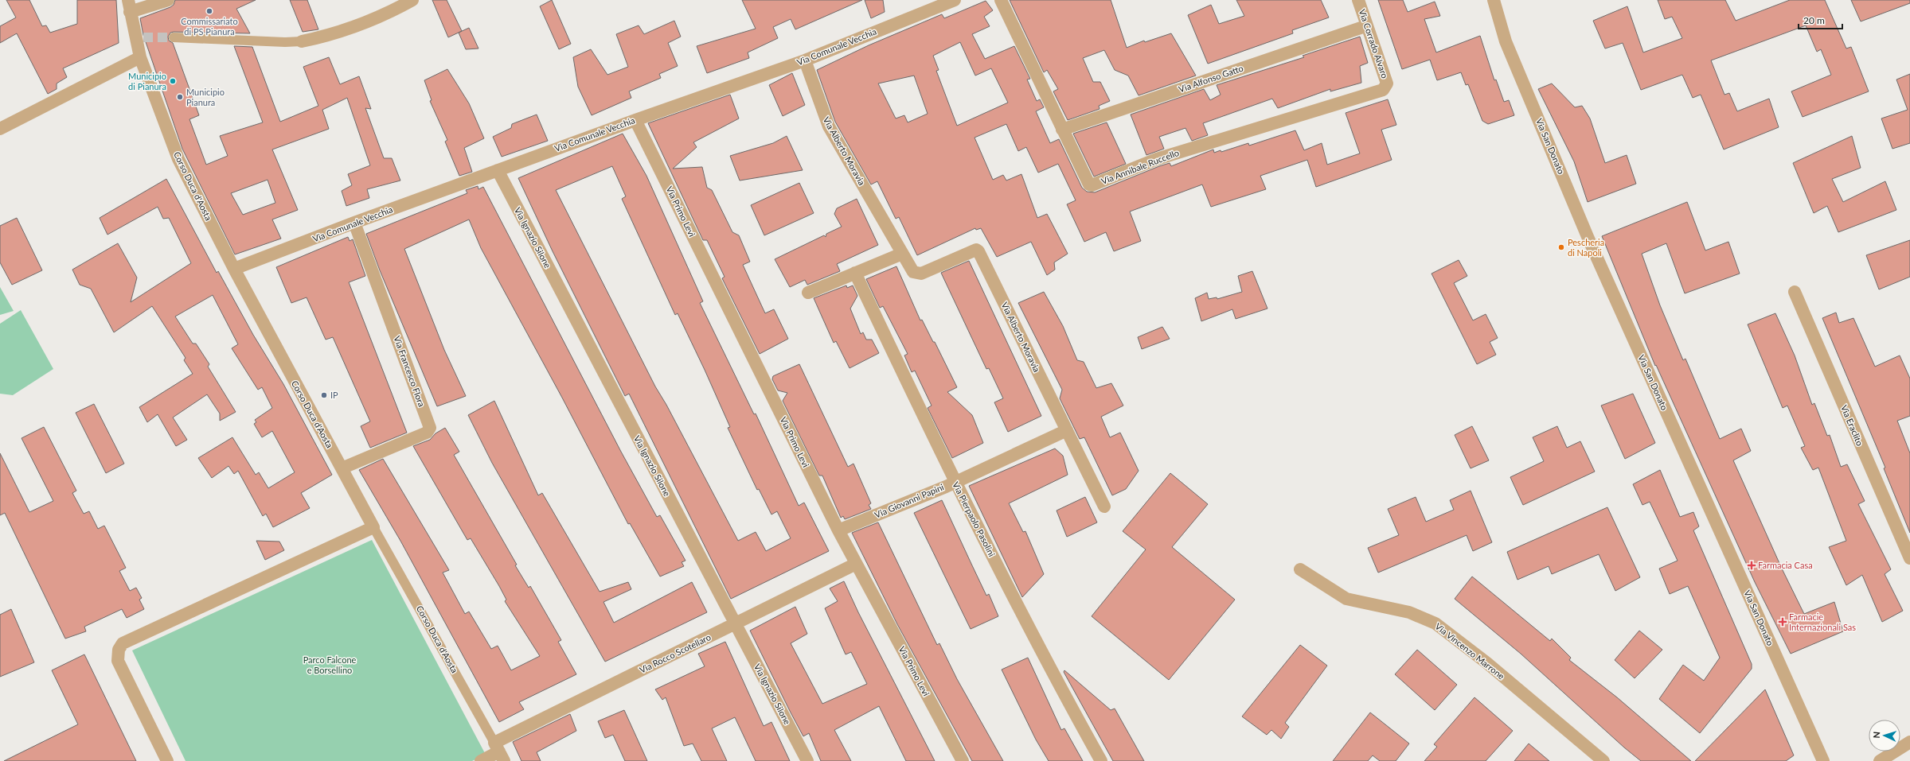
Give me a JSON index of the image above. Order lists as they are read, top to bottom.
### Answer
{
  "streets": {
    "street": [
      "Via Corrado Alvaro",
      "Via Comunale Vecchia",
      "Via Alfonso Gatto",
      "Via San Donato",
      "Via Alberto Moravia",
      "Via Annibale Ruccello",
      "Corso Duca d'Aosta",
      "Via Primo Levi",
      "Via Ignazio Silone",
      "Via Francesco Flora",
      "Via Eraclito",
      "Via Giovanni Papini",
      "Via Pierpaolo Pasolini",
      "Via Vincenzo Marrone",
      "Via Rocco Scotellaro"
    ]
  },
  "crossings": [
    ["Via Corrado Alvaro", "Via Annibale Ruccello"],
    ["Via Comunale Vecchia", "Via Alberto Moravia"],
    ["Via Comunale Vecchia", "Corso Duca d'Aosta"],
    ["Via Comunale Vecchia", "Via Primo Levi"],
    ["Via Comunale Vecchia", "Via Ignazio Silone"],
    ["Via Comunale Vecchia", "Via Francesco Flora"],
    ["Via Alfonso Gatto", "Via Annibale Ruccello"],
    ["Via Alberto Moravia", "Via Giovanni Papini"],
    ["Corso Duca d'Aosta", "Via Francesco Flora"],
    ["Corso Duca d'Aosta", "Via Rocco Scotellaro"],
    ["Via Primo Levi", "Via Giovanni Papini"],
    ["Via Primo Levi", "Via Rocco Scotellaro"],
    ["Via Ignazio Silone", "Via Rocco Scotellaro"],
    ["Via Giovanni Papini", "Via Pierpaolo Pasolini"]
  ],
  "parks": ["Parco Falcone e Borsellino"],
  "places": {
    "other": [
      "Commissariato di PS Pianura",
      "Municipio di Pianura",
      "Municipio Pianura",
      "Pescheria di Napoli",
      "IP"
    ],
    "health": ["Farmacia Casa", "Farmacie Internazionali Sas"]
  },
  "scale_bar": "20 m",
  "north": "left"
}
